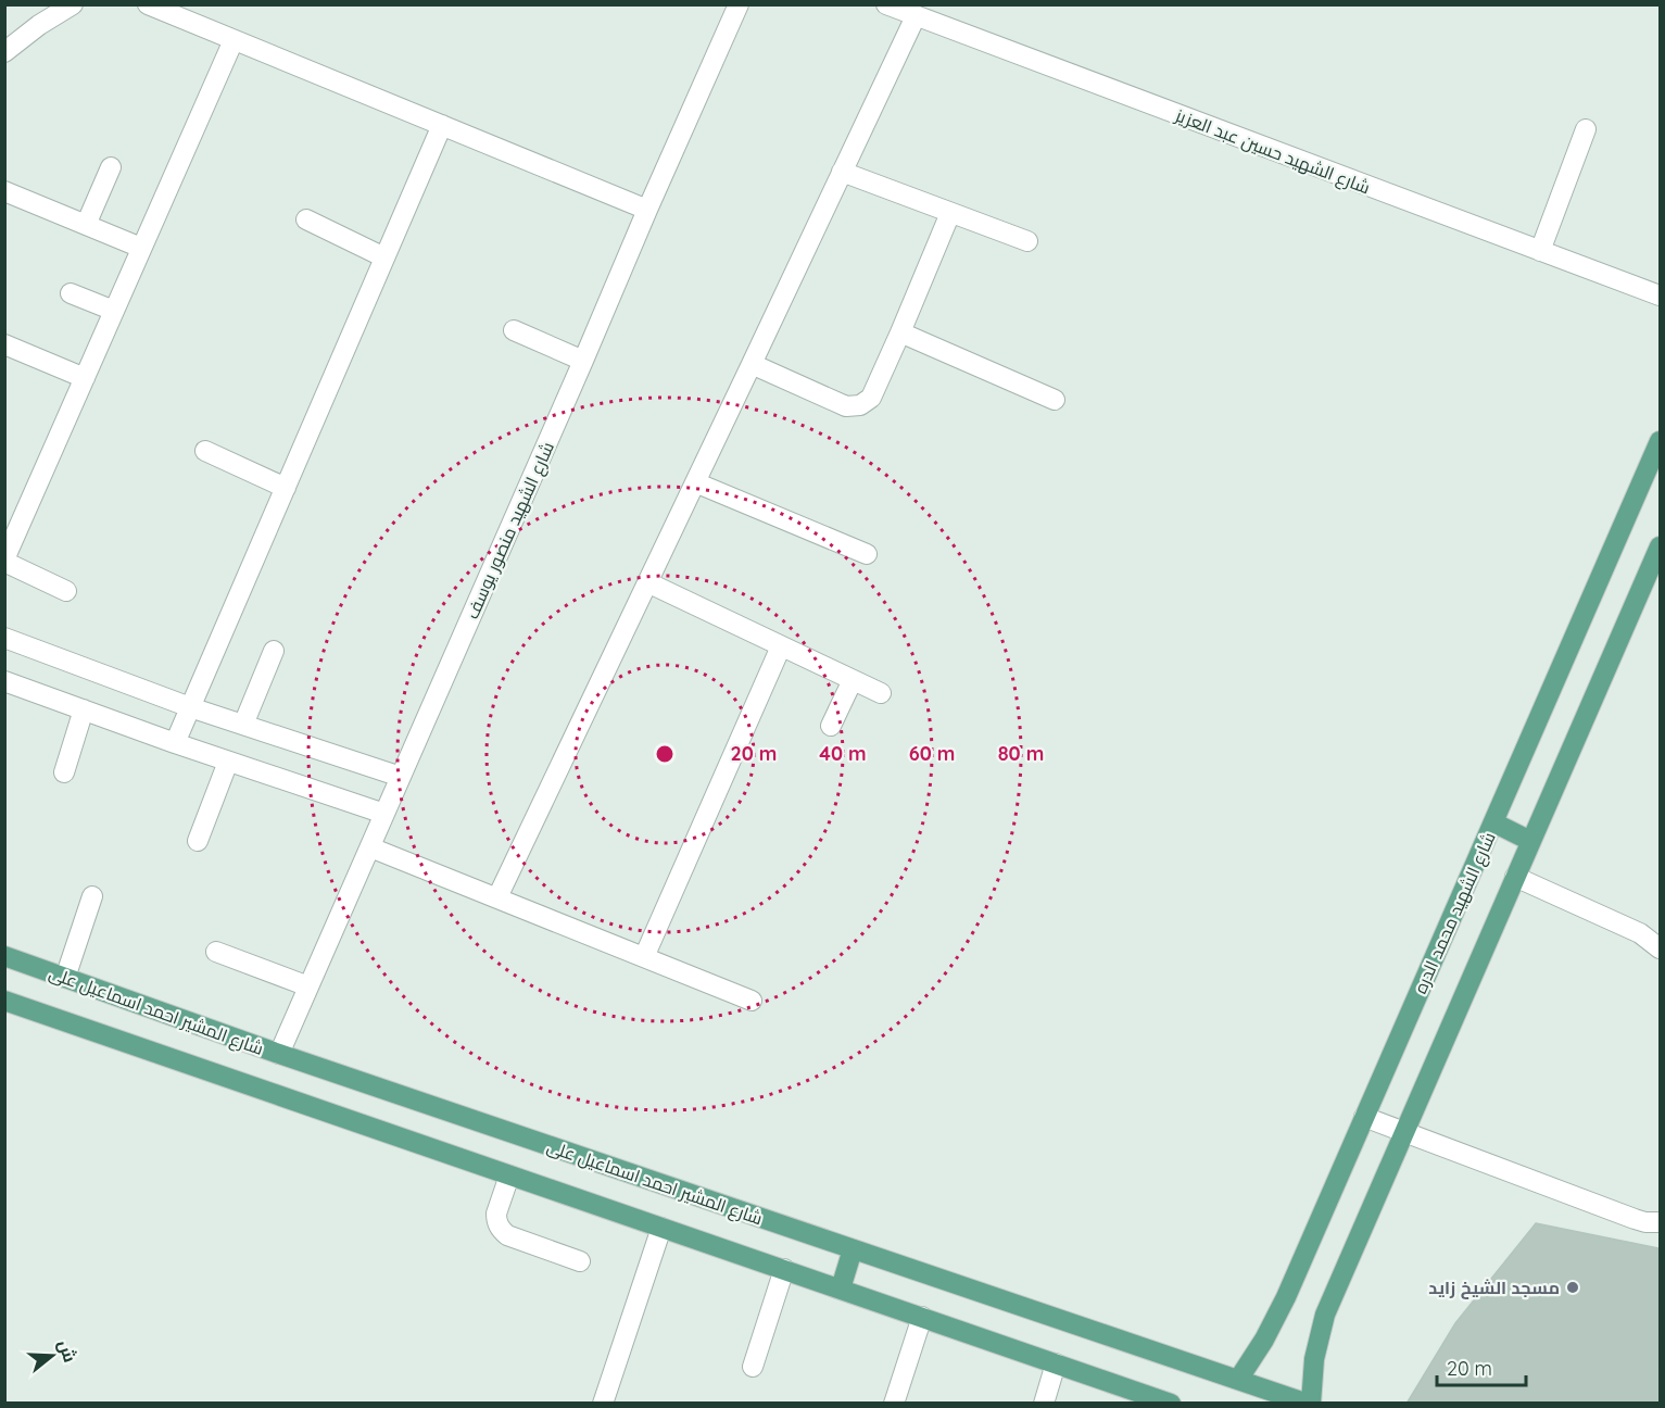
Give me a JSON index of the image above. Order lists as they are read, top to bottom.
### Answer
{
  "streets": {
    "main road": ["شارع الشهيد محمد الدره", "شارع المشير احمد اسماعيل على"],
    "street": ["شارع الشهيد حسين عبد العزيز", "شارع الشهيد منصور يوسف"]
  },
  "crossings": [
    ["شارع الشهيد منصور يوسف", "شارع المشير احمد اسماعيل على"],
    ["شارع الشهيد محمد الدره", "شارع المشير احمد اسماعيل على"]
  ],
  "places": ["مسجد الشيخ زايد"],
  "scale_bar": "20 m",
  "north": "right",
  "rings": [
    "20 m",
    "40 m",
    "60 m",
    "80 m"
  ]
}
